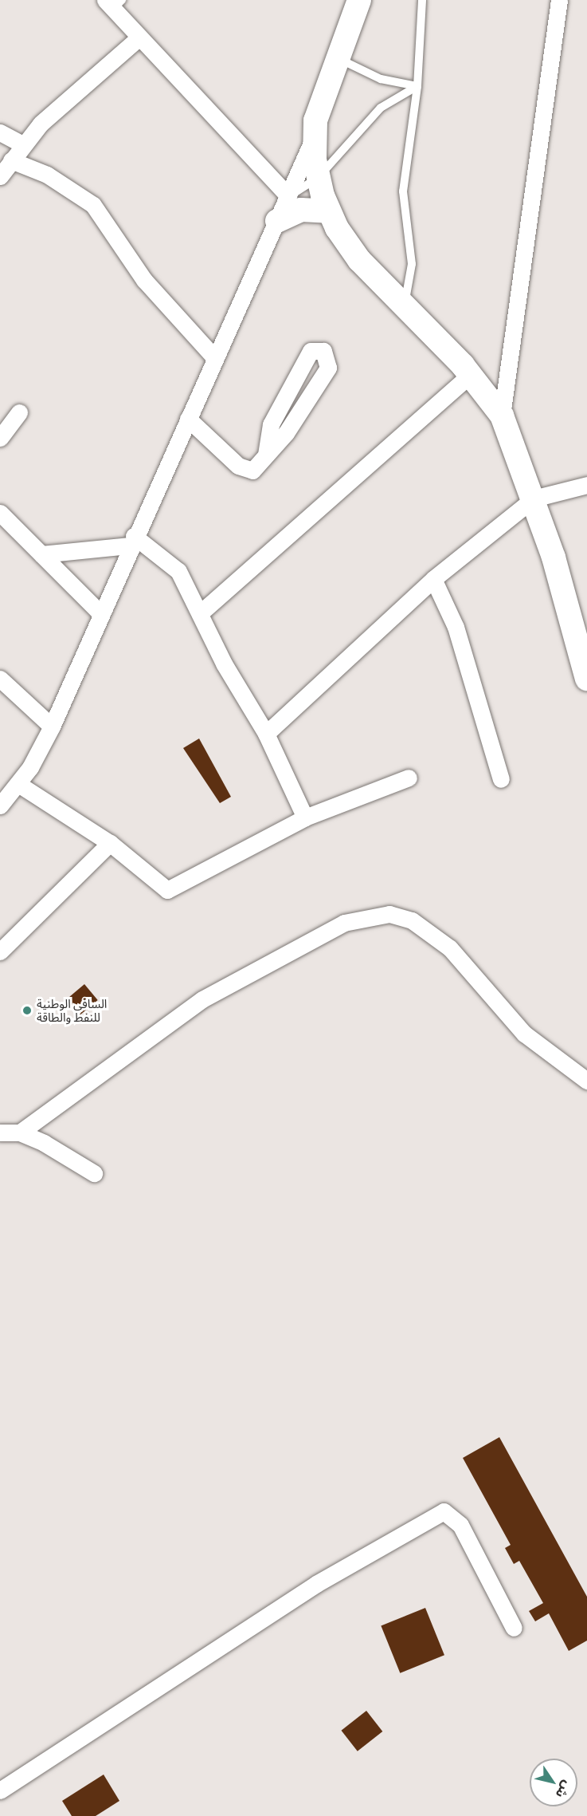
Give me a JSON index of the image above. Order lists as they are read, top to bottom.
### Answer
{
  "places": ["السافي الوطنية للنفط والطاقة"],
  "north": "bottom right"
}
